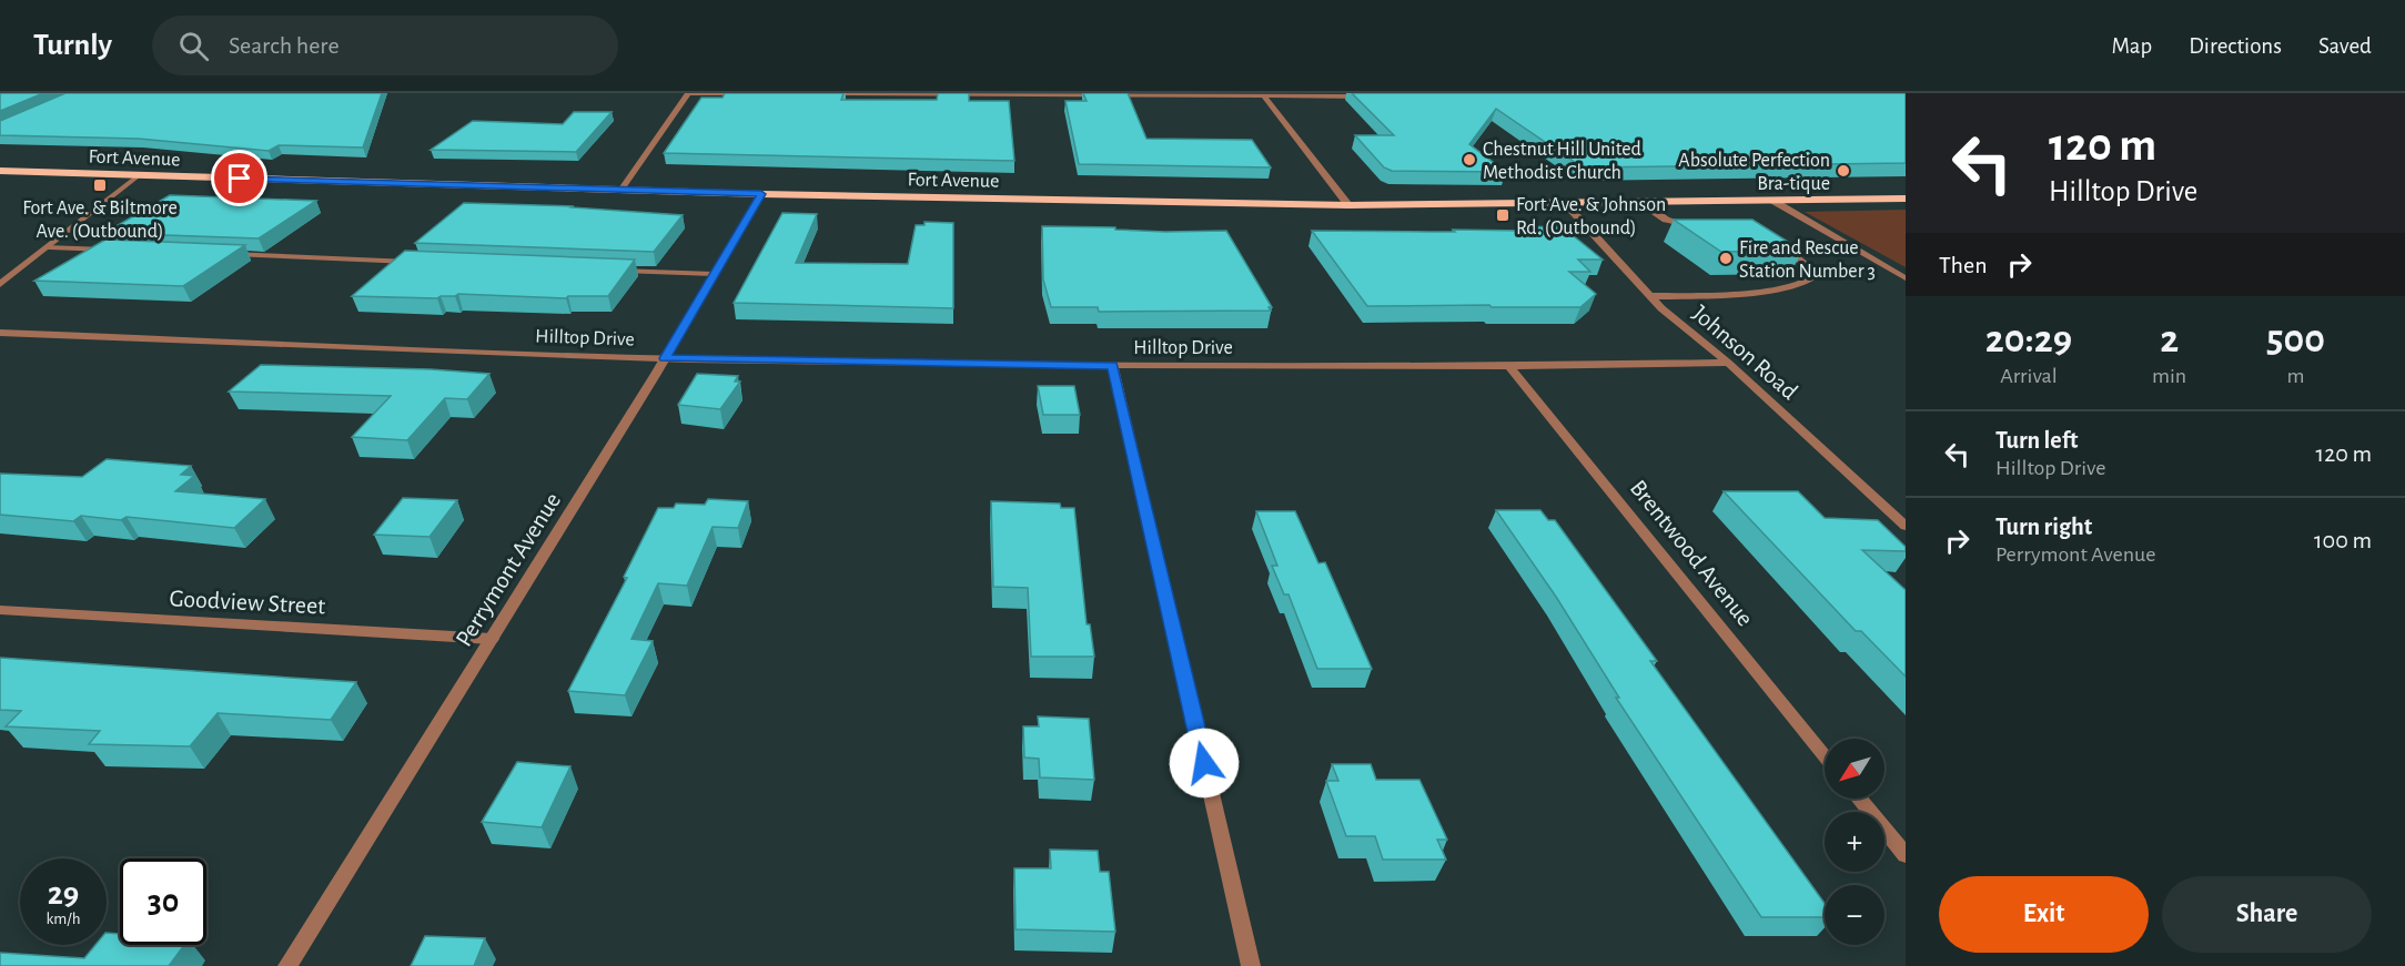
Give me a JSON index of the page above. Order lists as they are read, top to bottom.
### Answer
{
  "streets": {
    "main road": ["Fort Avenue"],
    "street": [
      "Hilltop Drive",
      "Johnson Road",
      "Brentwood Avenue",
      "Perrymont Avenue",
      "Goodview Street"
    ]
  },
  "crossings": [
    ["Fort Avenue", "Johnson Road"],
    ["Fort Avenue", "Perrymont Avenue"],
    ["Hilltop Drive", "Johnson Road"],
    ["Hilltop Drive", "Brentwood Avenue"],
    ["Hilltop Drive", "Perrymont Avenue"],
    ["Perrymont Avenue", "Goodview Street"]
  ],
  "places": {
    "other": ["Chestnut Hill United Methodist Church", "Absolute Perfection Bra-tique", "Fire and Rescue Station Number 3"],
    "transit": ["Fort Ave. & Biltmore Ave. (Outbound)", "Fort Ave. & Johnson Rd. (Outbound)"]
  },
  "north": "bottom left",
  "page": {
    "header": "Turnly",
    "search": "Search here",
    "nav": ["Map", "Directions", "Saved"],
    "turn": ["120 m", "Hilltop Drive"],
    "then": "Then",
    "eta": [
      "20:29",
      "Arrival",
      "2",
      "min",
      "500",
      "m"
    ],
    "list": [
      {
        "name": "Turn left",
        "note": "Hilltop Drive",
        "value": "120 m"
      },
      {
        "name": "Turn right",
        "note": "Perrymont Avenue",
        "value": "100 m"
      }
    ],
    "map_buttons": ["+", "−"],
    "speed": "29 km/h",
    "limit": "30",
    "buttons": ["Exit", "Share"]
  }
}
